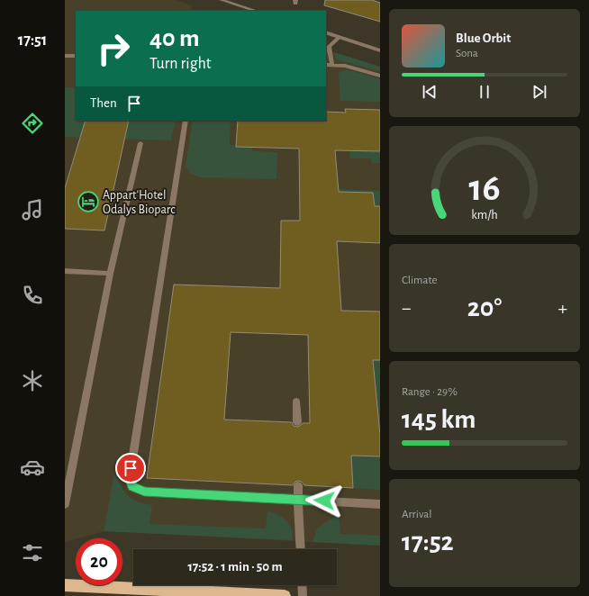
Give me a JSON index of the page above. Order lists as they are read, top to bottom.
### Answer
{
  "places": {
    "hotel": ["Appart'Hotel Odalys Bioparc"]
  },
  "page": {
    "tabs": "17:51",
    "turn": ["40 m", "Turn right"],
    "song": ["Blue Orbit", "Sona"],
    "then": "Then",
    "tile": [
      "Climate",
      ["Range · 29%", "145 km"],
      ["Arrival", "17:52"]
    ],
    "heat": ["−", "20°", "+"],
    "limit": "20",
    "trip": "17:52 · 1 min · 50 m",
    "gauge": ["16", "km/h"]
  }
}
